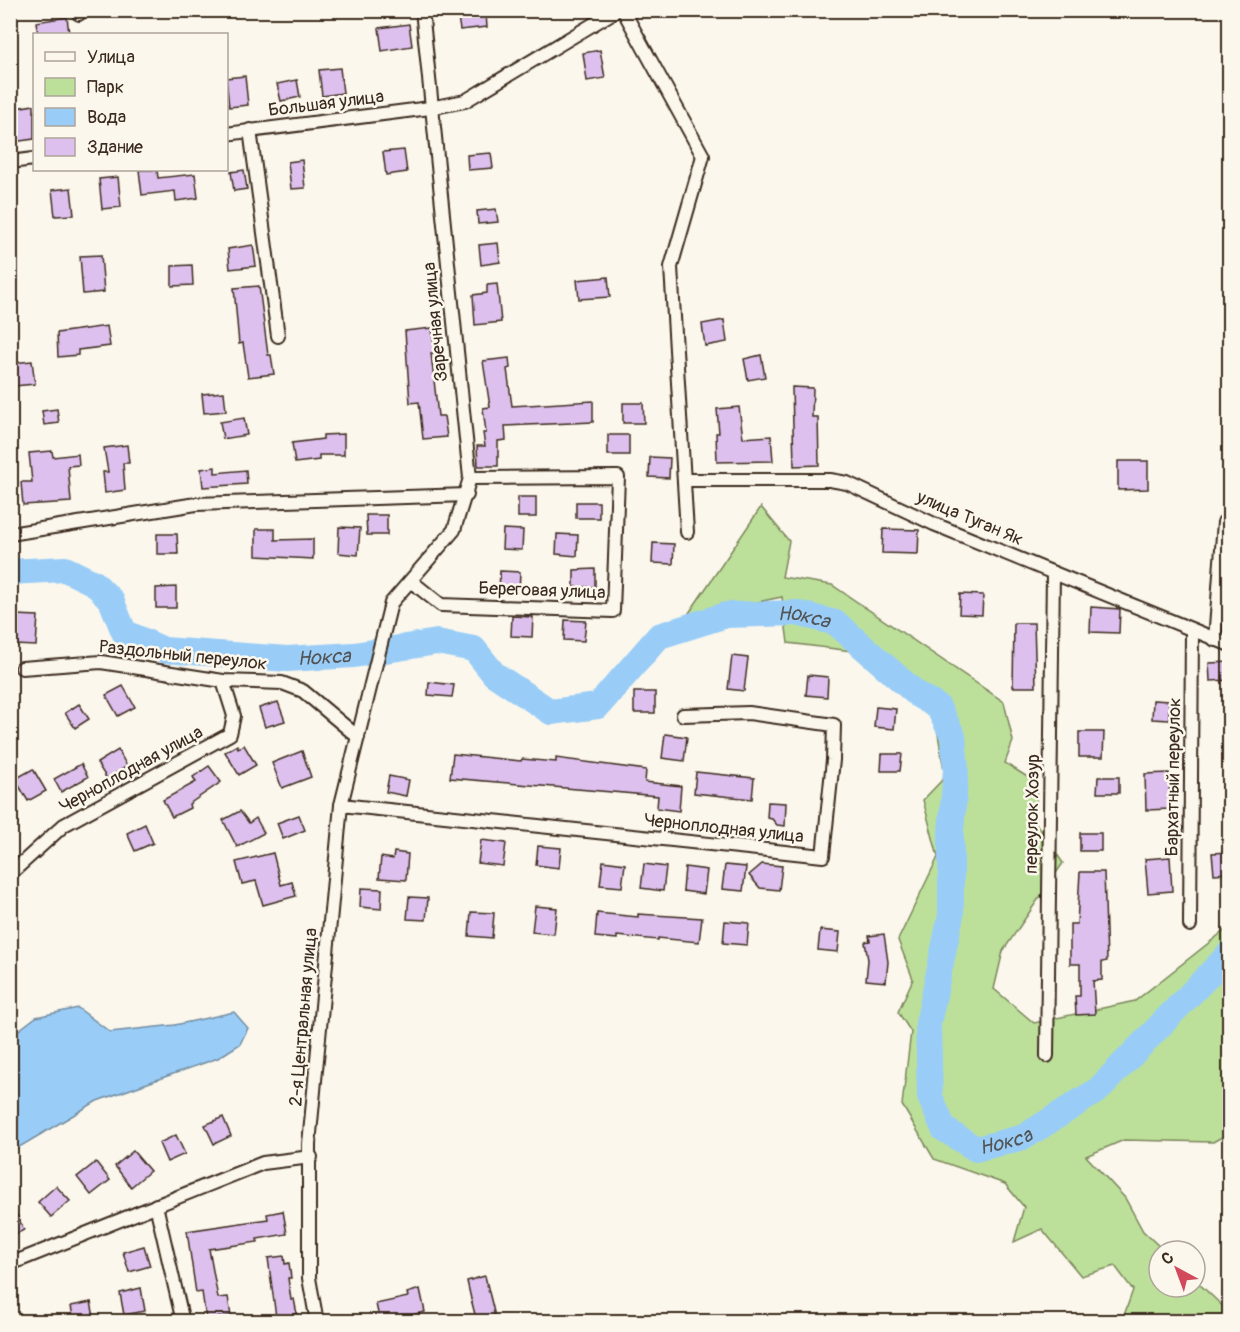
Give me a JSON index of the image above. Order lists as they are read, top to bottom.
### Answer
{
  "streets": {
    "street": [
      "Большая улица",
      "Заречная улица",
      "улица Туган Як",
      "Береговая улица",
      "Раздольный переулок",
      "Черноплодная улица",
      "Бархатный переулок",
      "переулок Хозур",
      "2-я Центральная улица"
    ]
  },
  "crossings": [
    ["Большая улица", "Заречная улица"],
    ["Заречная улица", "Береговая улица"],
    ["Заречная улица", "2-я Центральная улица"],
    ["улица Туган Як", "Бархатный переулок"],
    ["улица Туган Як", "переулок Хозур"],
    ["Раздольный переулок", "Черноплодная улица"],
    ["Раздольный переулок", "2-я Центральная улица"],
    ["Черноплодная улица", "2-я Центральная улица"]
  ],
  "water": ["Нокса"],
  "legend": [
    "Улица",
    "Парк",
    "Вода",
    "Здание"
  ],
  "north": "top left"
}
